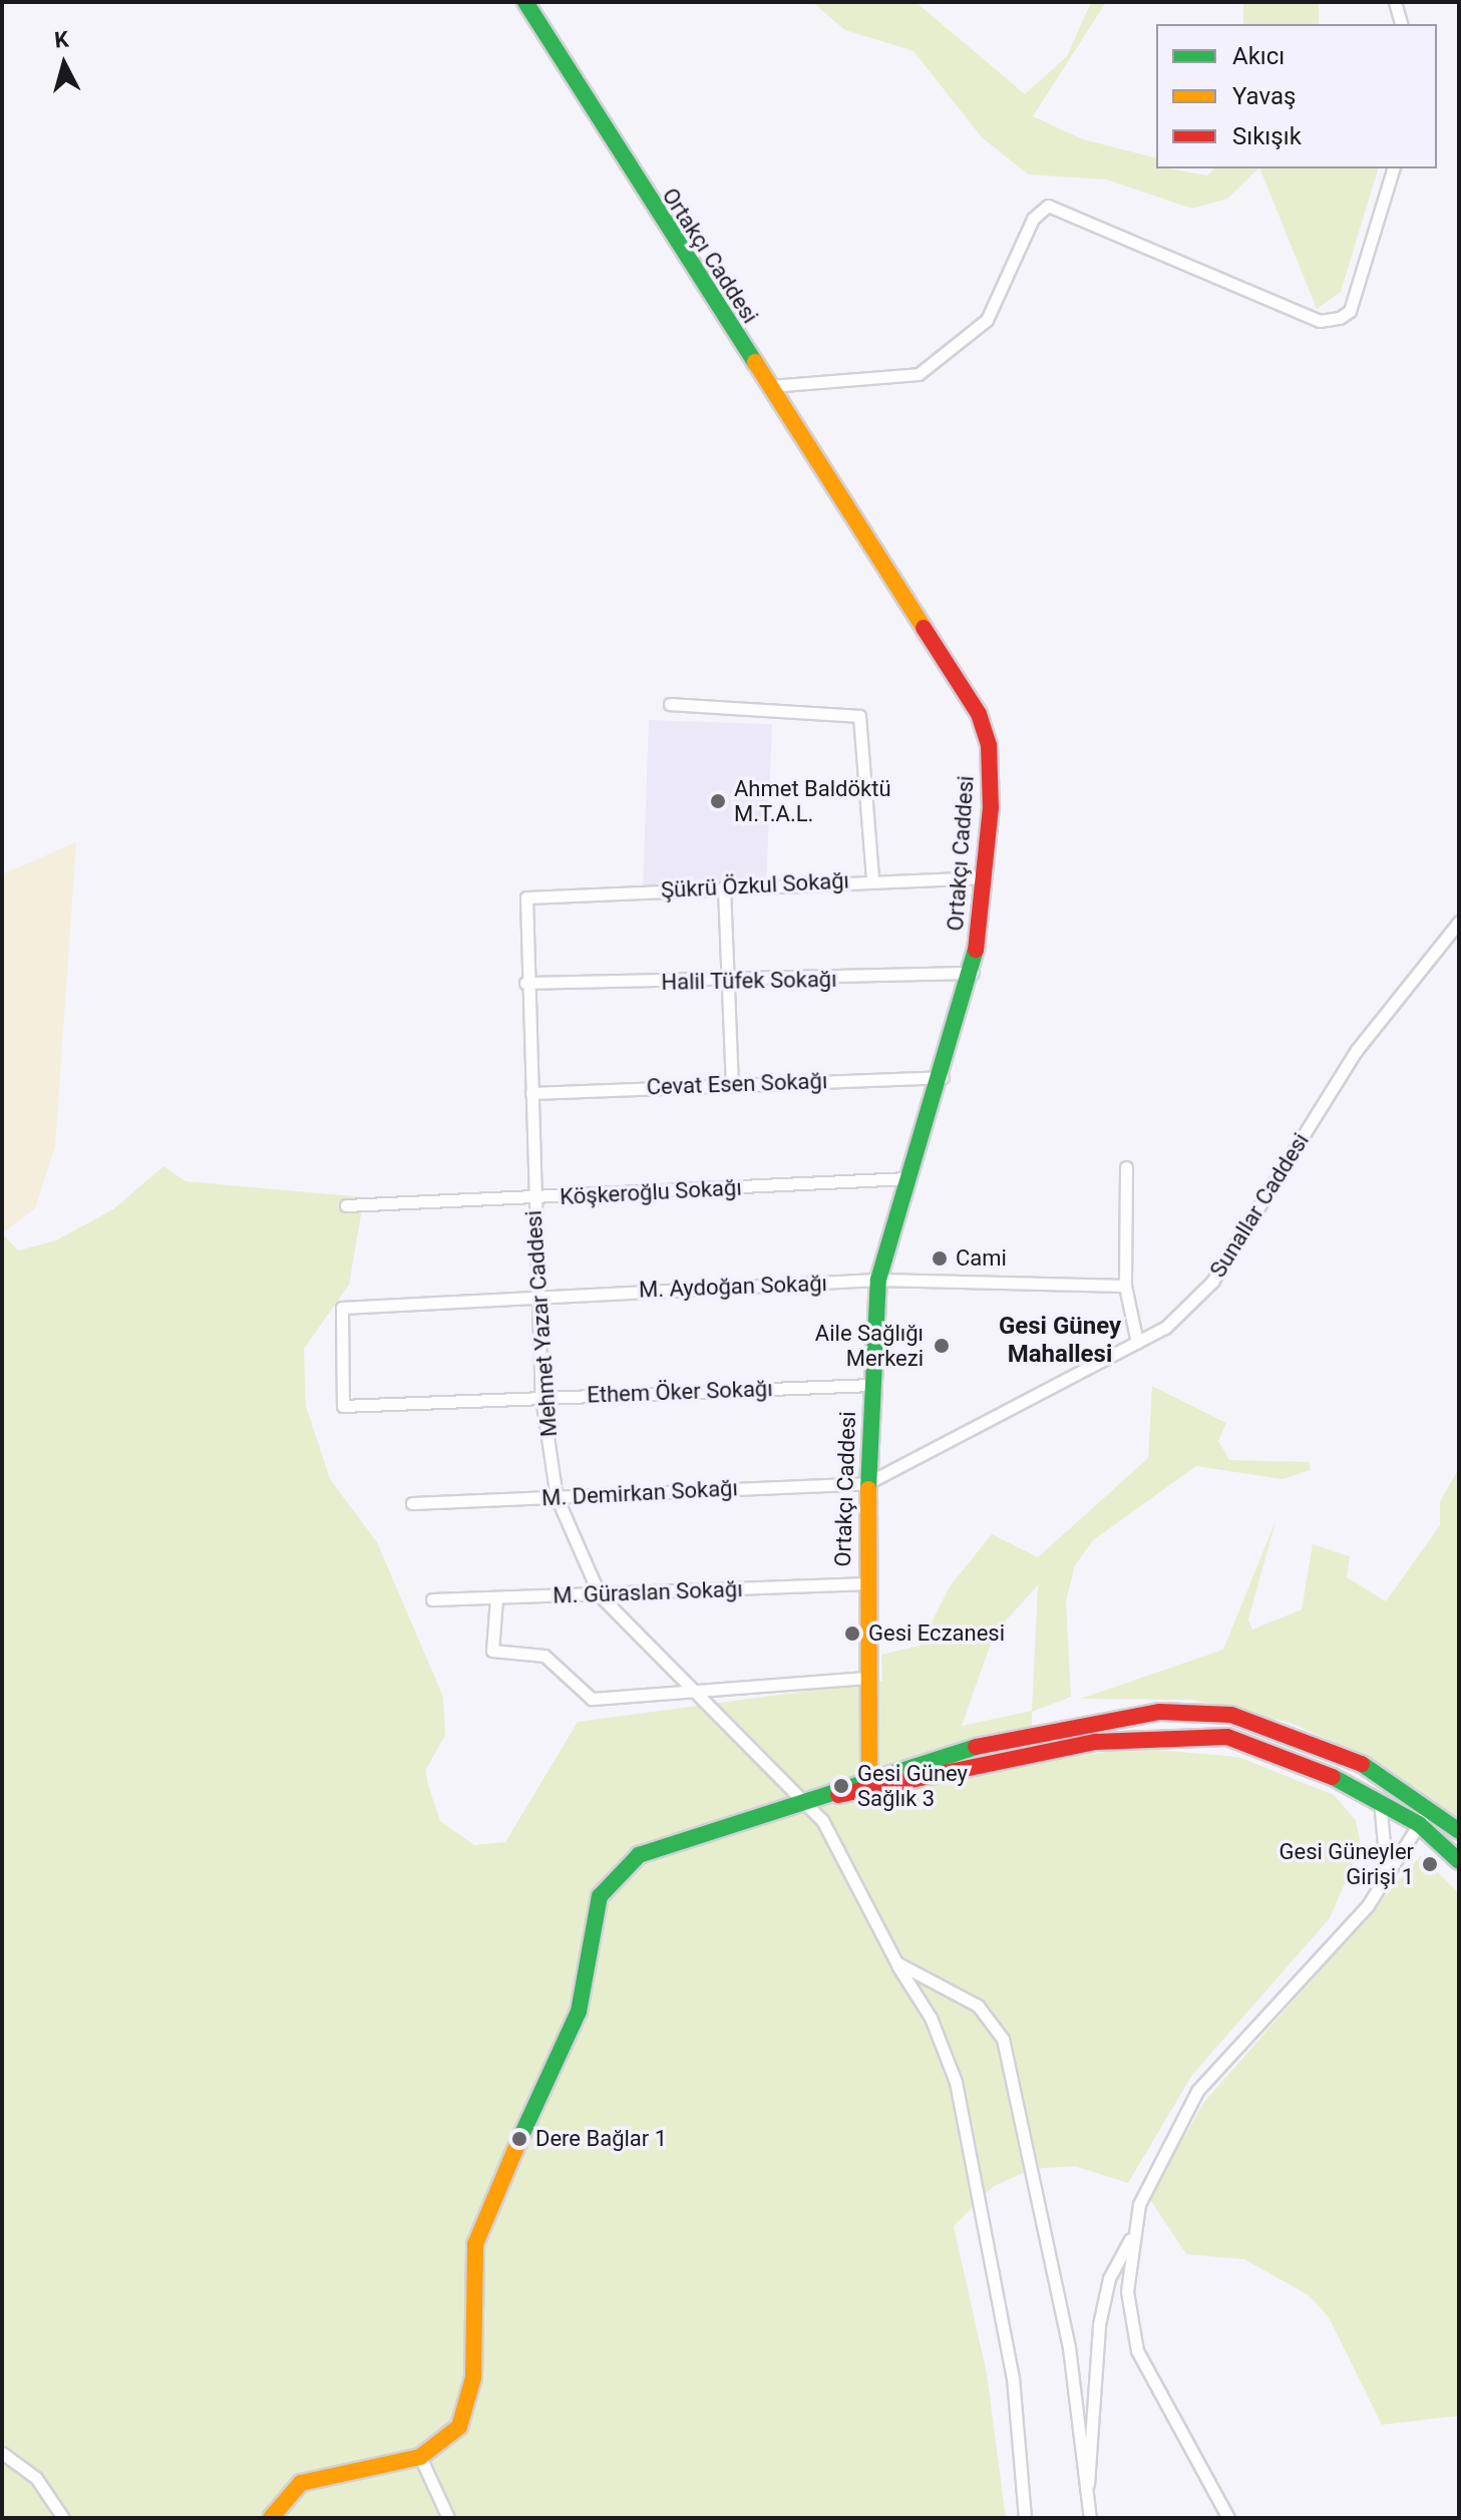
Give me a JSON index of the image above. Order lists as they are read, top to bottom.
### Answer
{
  "streets": {
    "street": [
      "Ortakçı Caddesi",
      "Şükrü Özkul Sokağı",
      "Halil Tüfek Sokağı",
      "Cevat Esen Sokağı",
      "Köşkeroğlu Sokağı",
      "Sunallar Caddesi",
      "M. Aydoğan Sokağı",
      "Mehmet Yazar Caddesi",
      "Ethem Öker Sokağı",
      "M. Demirkan Sokağı",
      "M. Güraslan Sokağı"
    ]
  },
  "crossings": [
    ["Ortakçı Caddesi", "Şükrü Özkul Sokağı"],
    ["Ortakçı Caddesi", "Halil Tüfek Sokağı"],
    ["Ortakçı Caddesi", "Cevat Esen Sokağı"],
    ["Ortakçı Caddesi", "Köşkeroğlu Sokağı"],
    ["Ortakçı Caddesi", "Sunallar Caddesi"],
    ["Ortakçı Caddesi", "M. Aydoğan Sokağı"],
    ["Ortakçı Caddesi", "Ethem Öker Sokağı"],
    ["Ortakçı Caddesi", "M. Demirkan Sokağı"],
    ["Ortakçı Caddesi", "M. Güraslan Sokağı"],
    ["Şükrü Özkul Sokağı", "Mehmet Yazar Caddesi"],
    ["Halil Tüfek Sokağı", "Mehmet Yazar Caddesi"],
    ["Cevat Esen Sokağı", "Mehmet Yazar Caddesi"],
    ["Köşkeroğlu Sokağı", "Mehmet Yazar Caddesi"],
    ["Sunallar Caddesi", "M. Demirkan Sokağı"],
    ["M. Aydoğan Sokağı", "Mehmet Yazar Caddesi"],
    ["M. Aydoğan Sokağı", "Ethem Öker Sokağı"],
    ["Mehmet Yazar Caddesi", "Ethem Öker Sokağı"],
    ["Mehmet Yazar Caddesi", "M. Demirkan Sokağı"],
    ["Mehmet Yazar Caddesi", "M. Güraslan Sokağı"]
  ],
  "districts": ["Gesi Güney Mahallesi"],
  "places": [
    "Ahmet Baldöktü M.T.A.L.",
    "Cami",
    "Aile Sağlığı Merkezi",
    "Gesi Eczanesi",
    "Gesi Güney Sağlık 3",
    "Gesi Güneyler Girişi 1",
    "Dere Bağlar 1"
  ],
  "legend": ["Akıcı", "Yavaş", "Sıkışık"],
  "north": "top"
}
